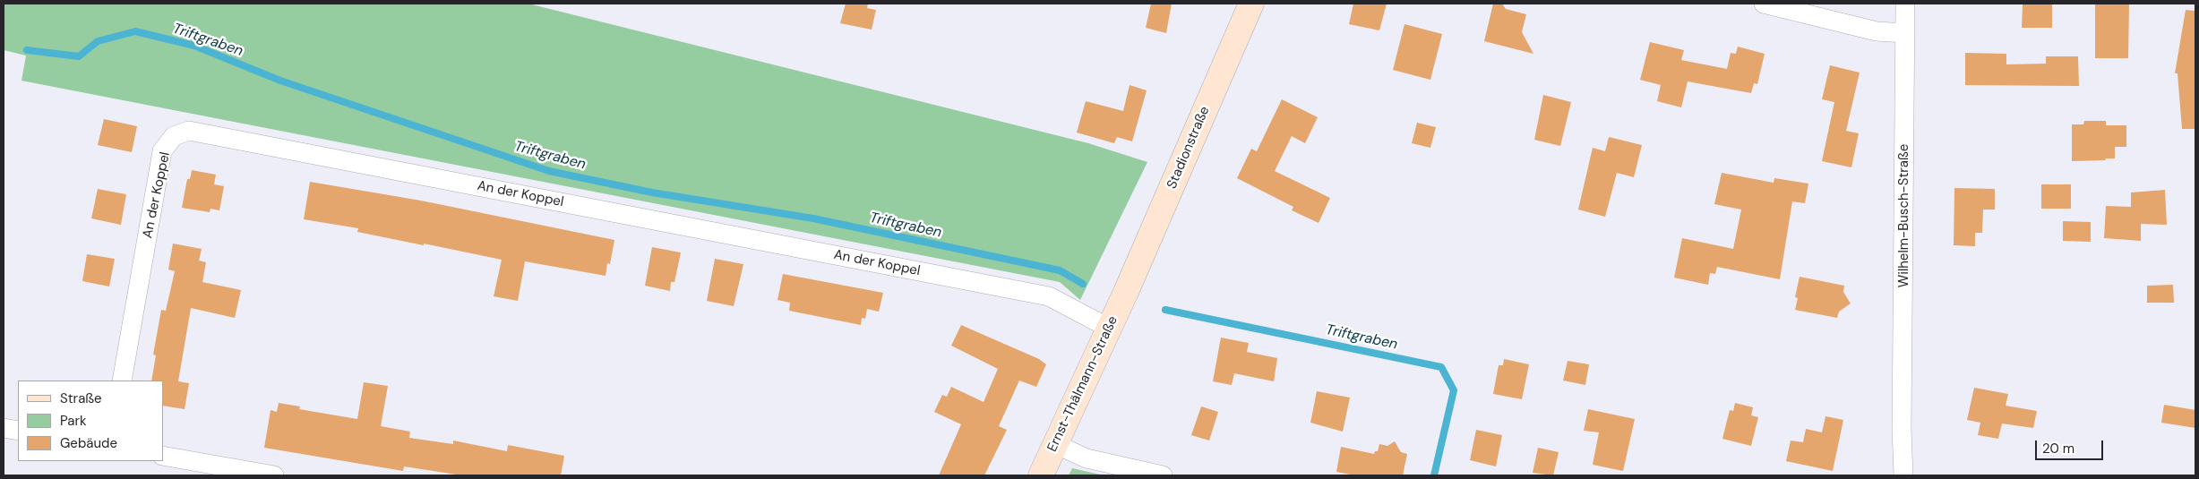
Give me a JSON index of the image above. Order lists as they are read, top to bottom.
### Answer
{
  "streets": {
    "street": [
      "Stadionstraße",
      "An der Koppel",
      "Wilhelm-Busch-Straße",
      "Ernst-Thälmann-Straße"
    ]
  },
  "crossings": [
    ["Stadionstraße", "Ernst-Thälmann-Straße"],
    ["An der Koppel", "Ernst-Thälmann-Straße"]
  ],
  "water": ["Triftgraben"],
  "legend": ["Straße", "Park", "Gebäude"],
  "scale_bar": "20 m"
}
